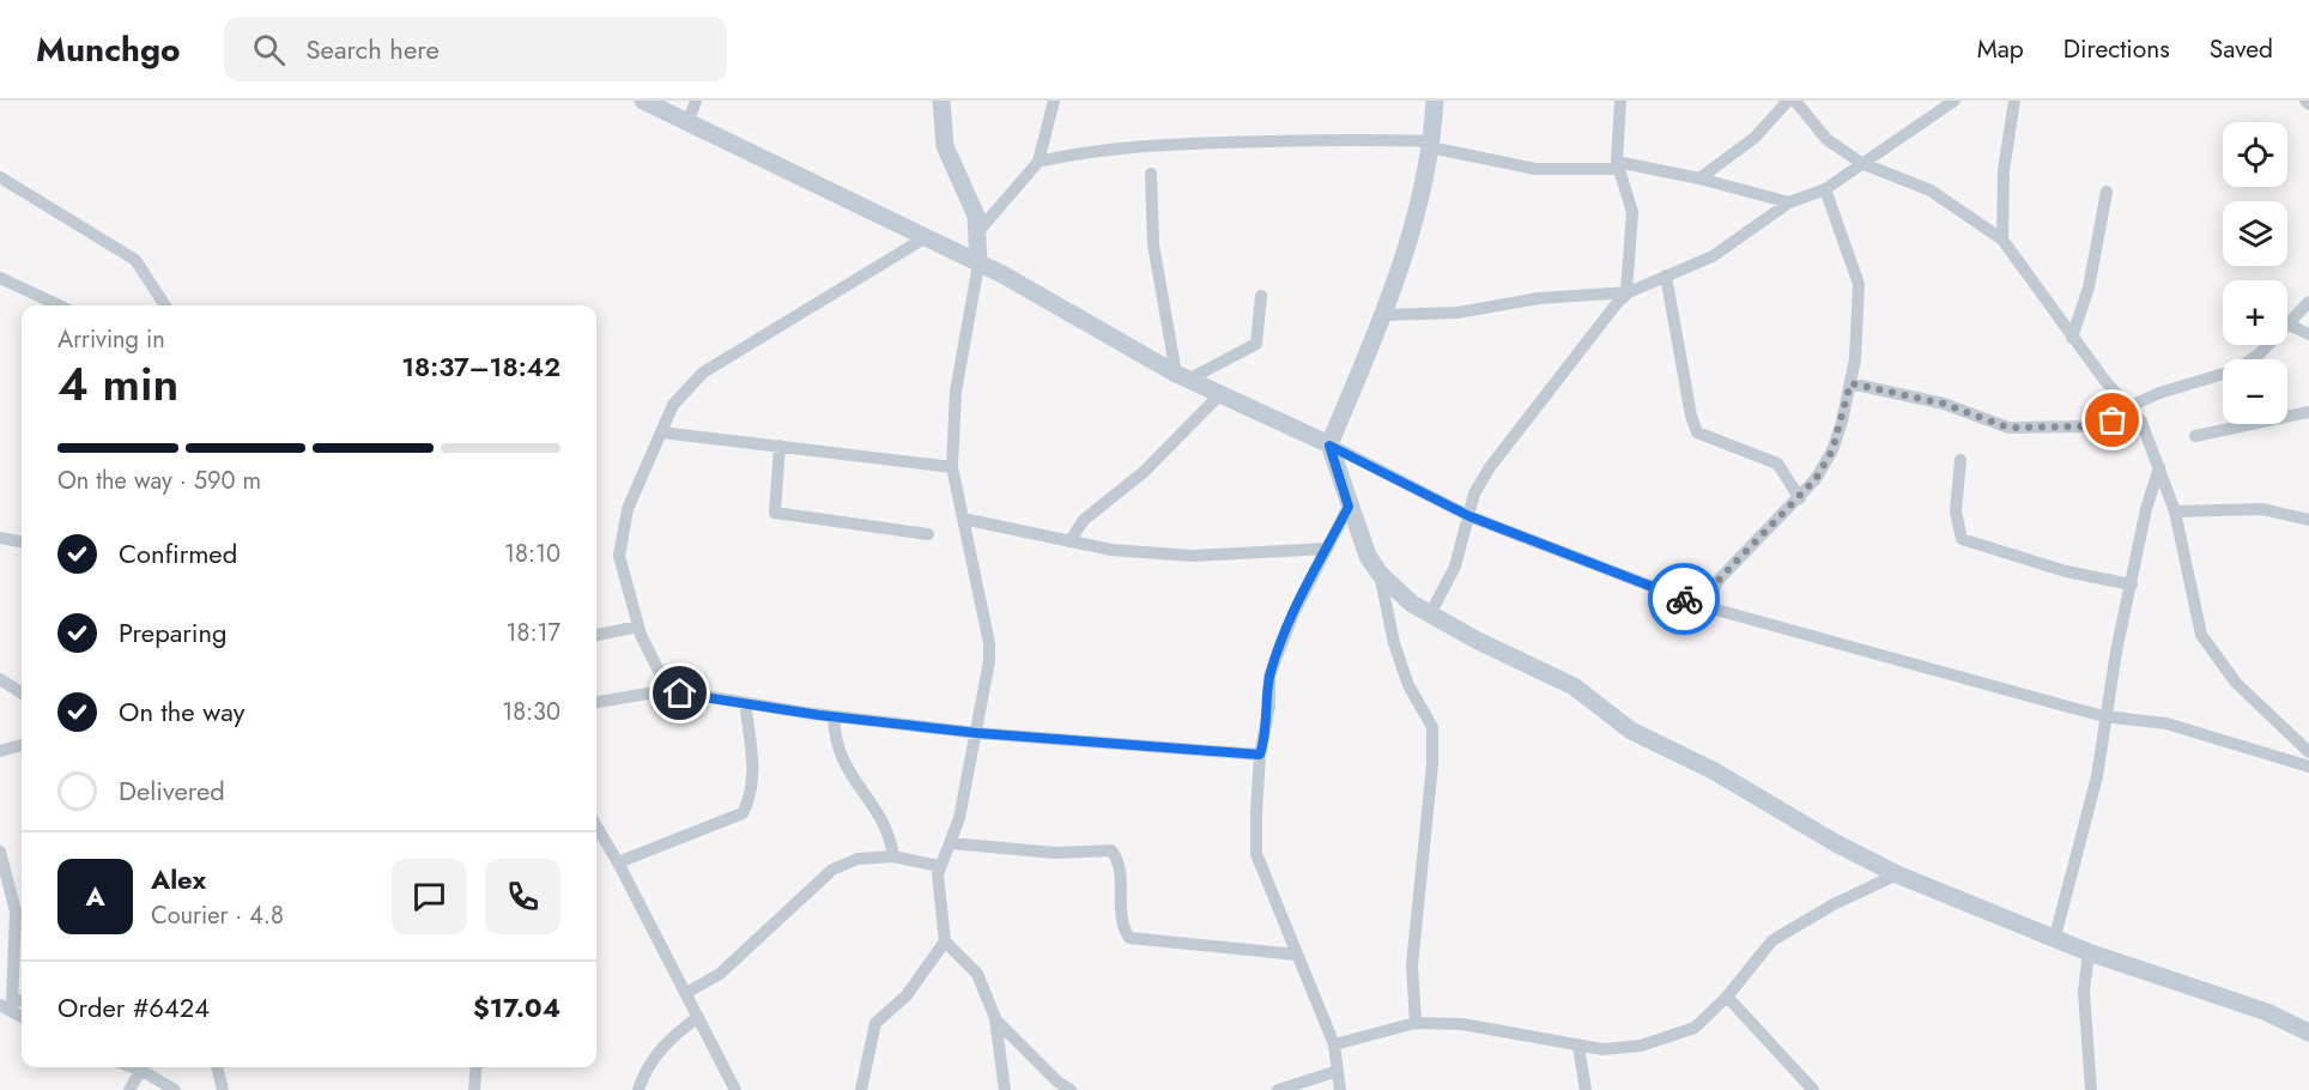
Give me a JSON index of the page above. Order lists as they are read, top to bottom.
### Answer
{
  "page": {
    "header": "Munchgo",
    "search": "Search here",
    "nav": ["Map", "Directions", "Saved"],
    "map_buttons": ["+", "−"],
    "heading": ["4 min", "Arriving in", "18:37–18:42"],
    "panel": [
      "Alex",
      "Courier · 4.8",
      "Order #6424",
      "$17.04"
    ],
    "bar": "On the way · 590 m",
    "list": [
      ["Confirmed", "18:10"],
      ["Preparing", "18:17"],
      ["On the way", "18:30"],
      "Delivered"
    ],
    "round": "A"
  }
}
